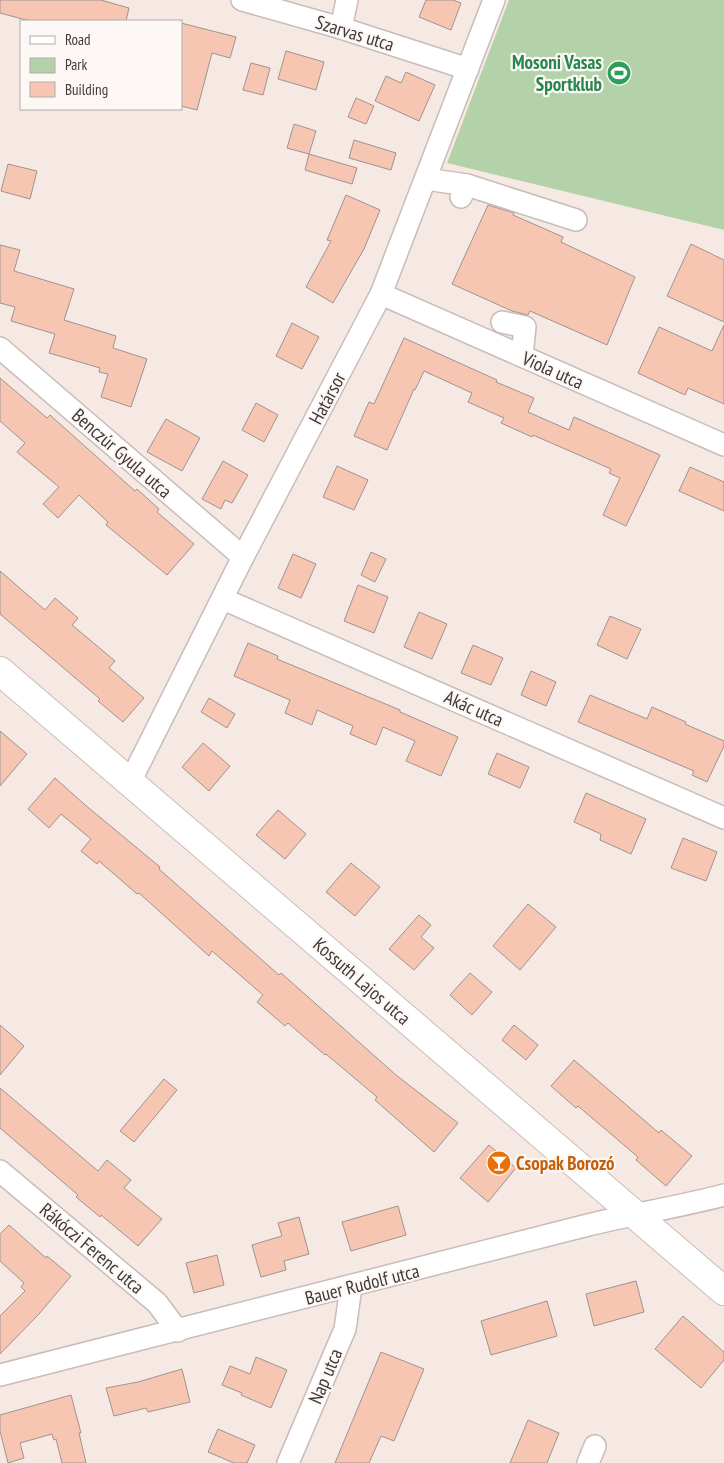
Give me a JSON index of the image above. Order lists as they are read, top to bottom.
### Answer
{
  "streets": {
    "main road": ["Kossuth Lajos utca"],
    "street": [
      "Szarvas utca",
      "Viola utca",
      "Határsor",
      "Benczúr Gyula utca",
      "Akác utca",
      "Rákóczi Ferenc utca",
      "Bauer Rudolf utca",
      "Nap utca"
    ]
  },
  "crossings": [
    ["Szarvas utca", "Határsor"],
    ["Viola utca", "Határsor"],
    ["Határsor", "Benczúr Gyula utca"],
    ["Határsor", "Akác utca"],
    ["Határsor", "Kossuth Lajos utca"],
    ["Kossuth Lajos utca", "Bauer Rudolf utca"],
    ["Rákóczi Ferenc utca", "Bauer Rudolf utca"],
    ["Bauer Rudolf utca", "Nap utca"]
  ],
  "places": {
    "sports": ["Mosoni Vasas Sportklub"],
    "bar": ["Csopak Borozó"]
  },
  "legend": ["Road", "Park", "Building"]
}
